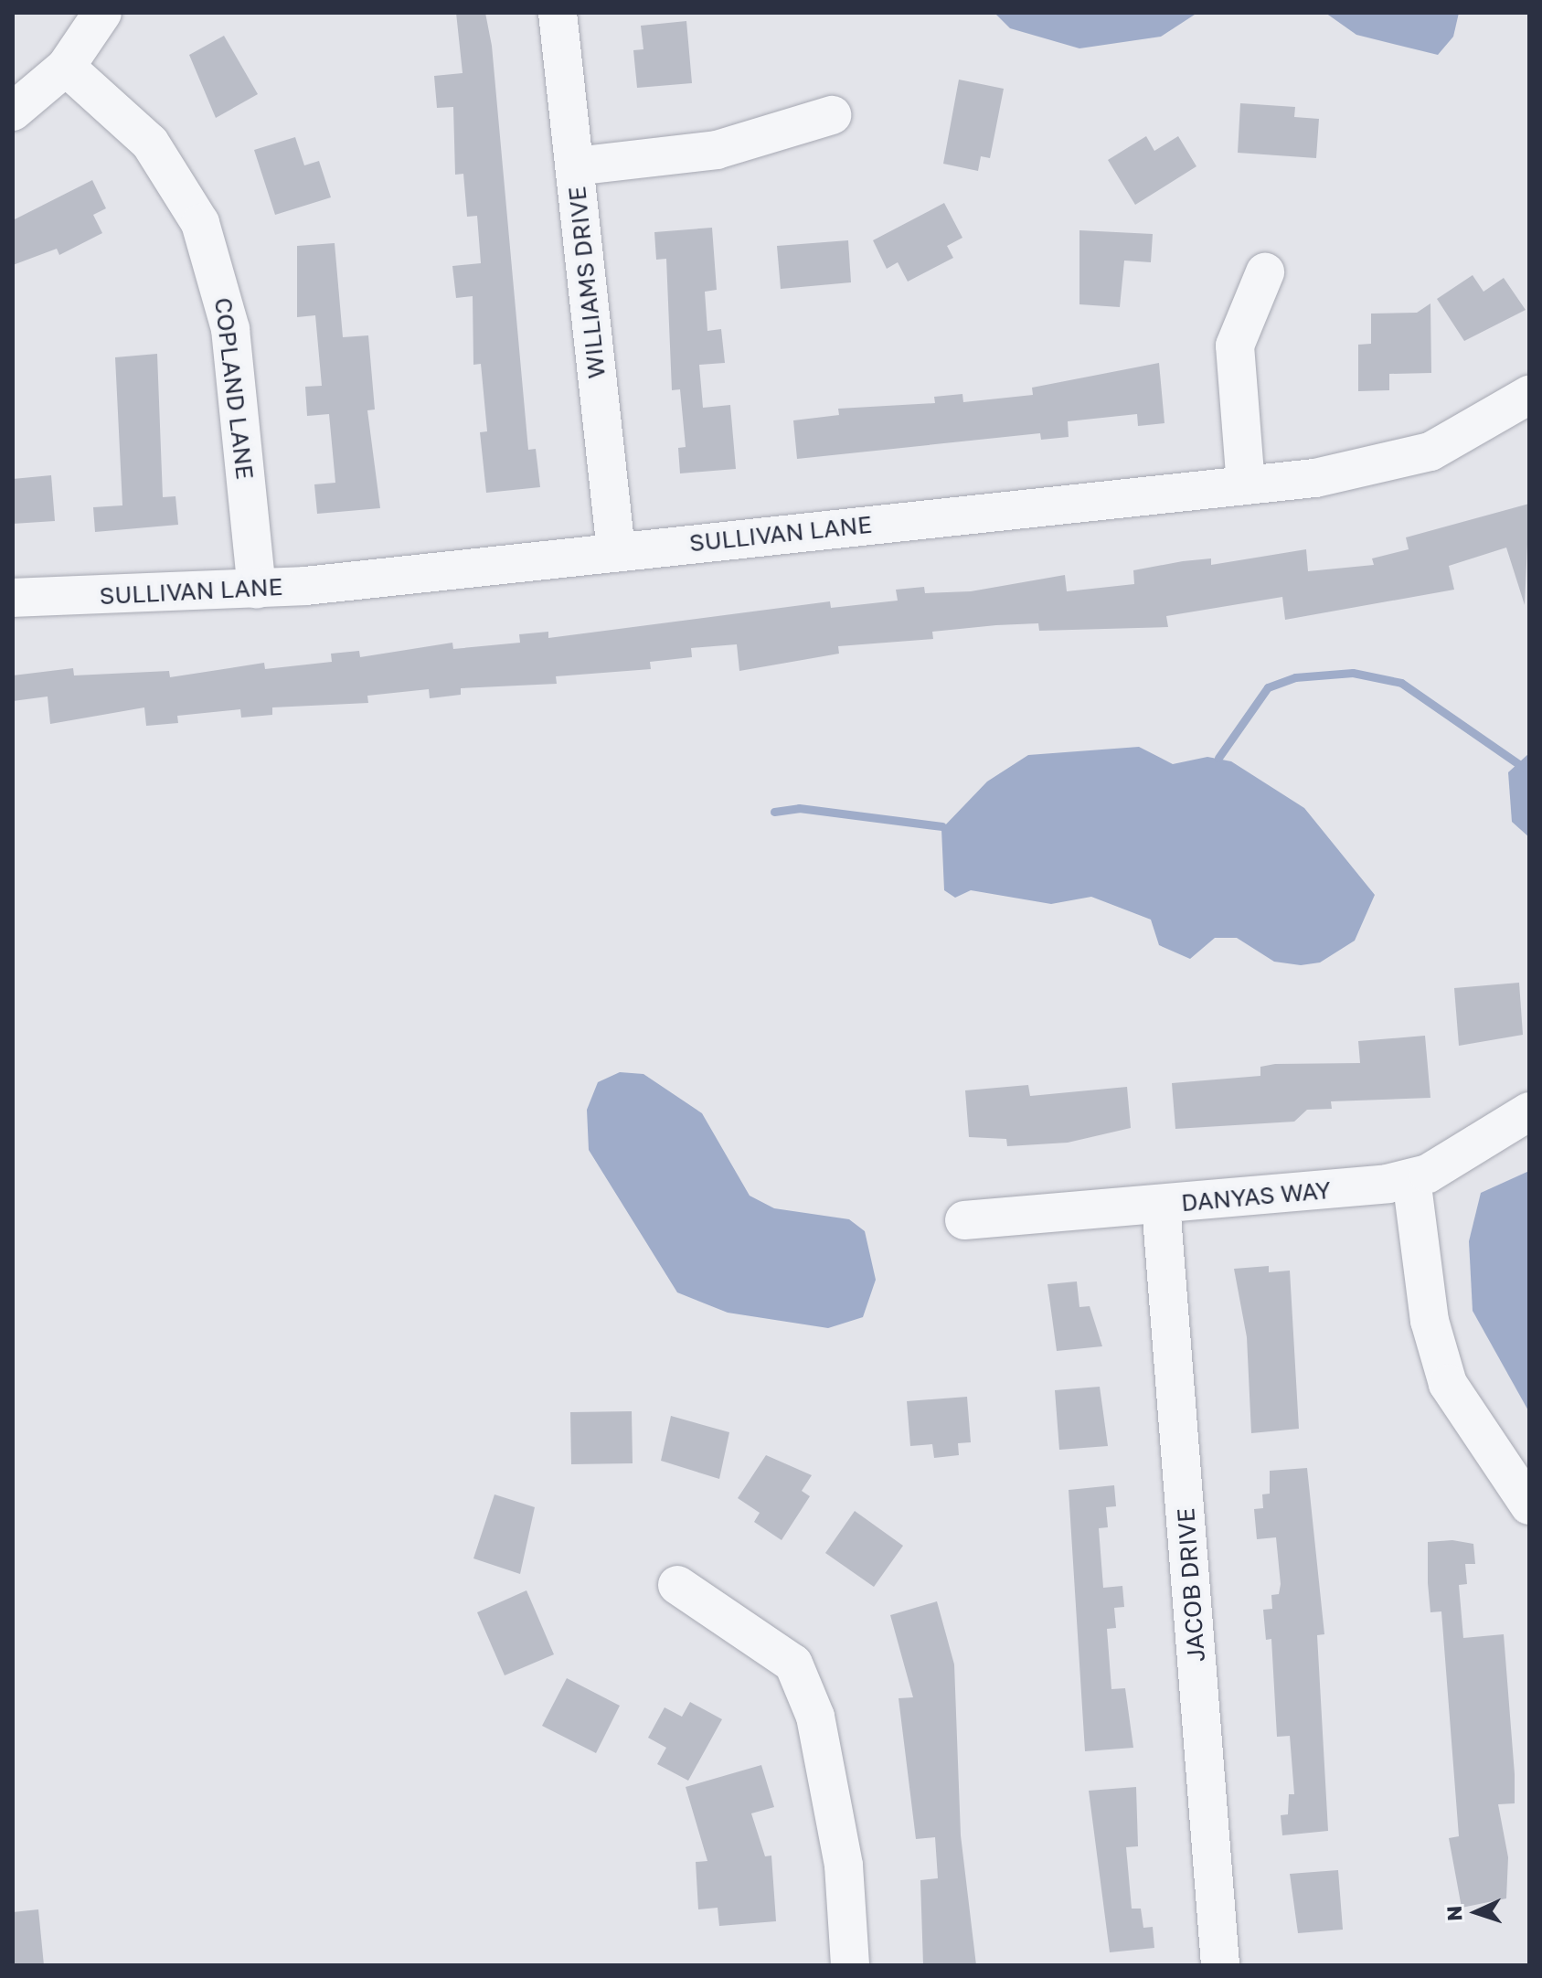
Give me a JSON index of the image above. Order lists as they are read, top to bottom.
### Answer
{
  "streets": {
    "street": [
      "WILLIAMS DRIVE",
      "COPLAND LANE",
      "SULLIVAN LANE",
      "DANYAS WAY",
      "JACOB DRIVE"
    ]
  },
  "crossings": [
    ["WILLIAMS DRIVE", "SULLIVAN LANE"],
    ["COPLAND LANE", "SULLIVAN LANE"],
    ["DANYAS WAY", "JACOB DRIVE"]
  ],
  "north": "left"
}
